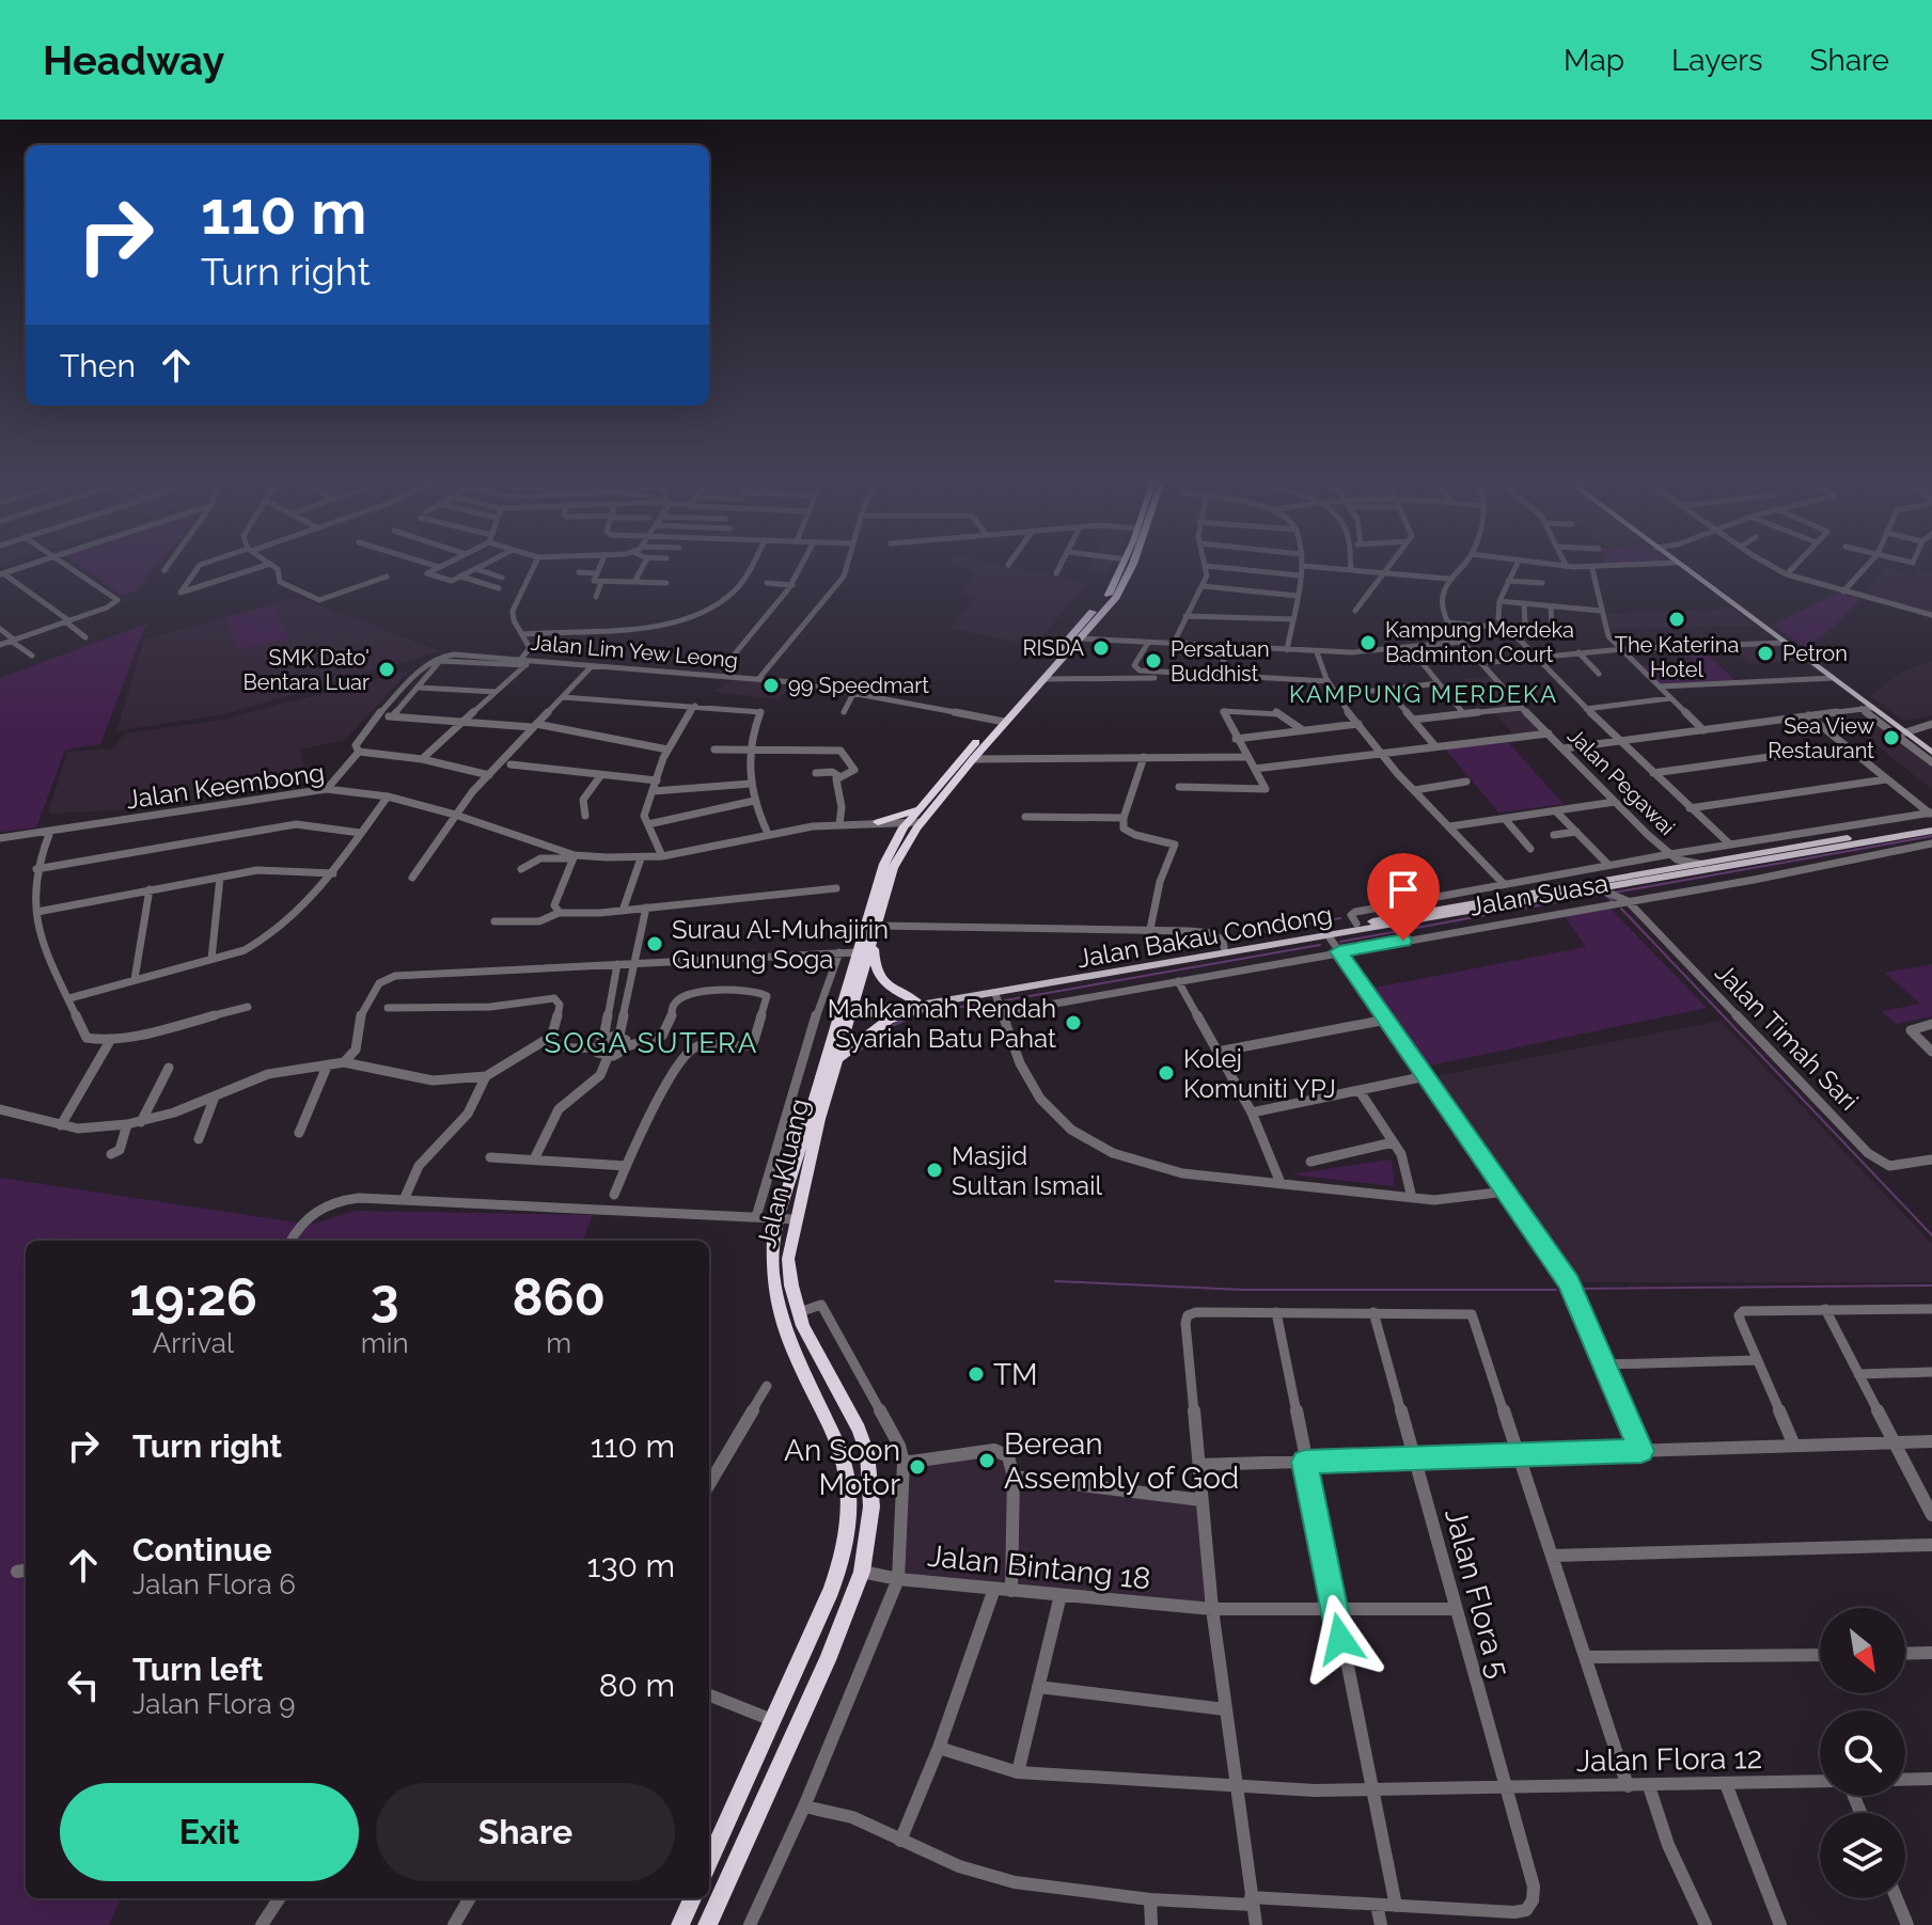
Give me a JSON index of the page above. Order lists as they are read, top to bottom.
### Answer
{
  "streets": {
    "highway": ["Jalan Kluang"],
    "main road": ["Jalan Bakau Condong"],
    "street": [
      "Jalan Lim Yew Leong",
      "Jalan Pegawai",
      "Jalan Keembong",
      "Jalan Suasa",
      "Jalan Timah Sari",
      "Jalan Bintang 18",
      "Jalan Flora 5",
      "Jalan Flora 12"
    ]
  },
  "crossings": [
    ["Jalan Lim Yew Leong", "Jalan Keembong"],
    ["Jalan Lim Yew Leong", "Jalan Kluang"],
    ["Jalan Suasa", "Jalan Bakau Condong"],
    ["Jalan Suasa", "Jalan Timah Sari"],
    ["Jalan Bakau Condong", "Jalan Kluang"],
    ["Jalan Kluang", "Jalan Bintang 18"],
    ["Jalan Bintang 18", "Jalan Flora 5"],
    ["Jalan Flora 5", "Jalan Flora 12"]
  ],
  "districts": ["KAMPUNG MERDEKA", "SOGA SUTERA"],
  "places": [
    "The Katerina Hotel",
    "Kampung Merdeka Badminton Court",
    "RISDA",
    "Petron",
    "Persatuan Buddhist",
    "SMK Dato' Bentara Luar",
    "99 Speedmart",
    "Sea View Restaurant",
    "Surau Al-Muhajirin Gunung Soga",
    "Mahkamah Rendah Syariah Batu Pahat",
    "Kolej Komuniti YPJ",
    "Masjid Sultan Ismail",
    "TM",
    "Berean Assembly of God",
    "An Soon Motor"
  ],
  "north": "bottom right",
  "page": {
    "header": "Headway",
    "nav": ["Map", "Layers", "Share"],
    "turn": ["110 m", "Turn right"],
    "then": "Then",
    "eta": [
      "19:26",
      "Arrival",
      "3",
      "min",
      "860",
      "m"
    ],
    "list": [
      {
        "name": "Turn right",
        "value": "110 m"
      },
      {
        "name": "Continue",
        "note": "Jalan Flora 6",
        "value": "130 m"
      },
      {
        "name": "Turn left",
        "note": "Jalan Flora 9",
        "value": "80 m"
      }
    ],
    "buttons": ["Exit", "Share"]
  }
}
